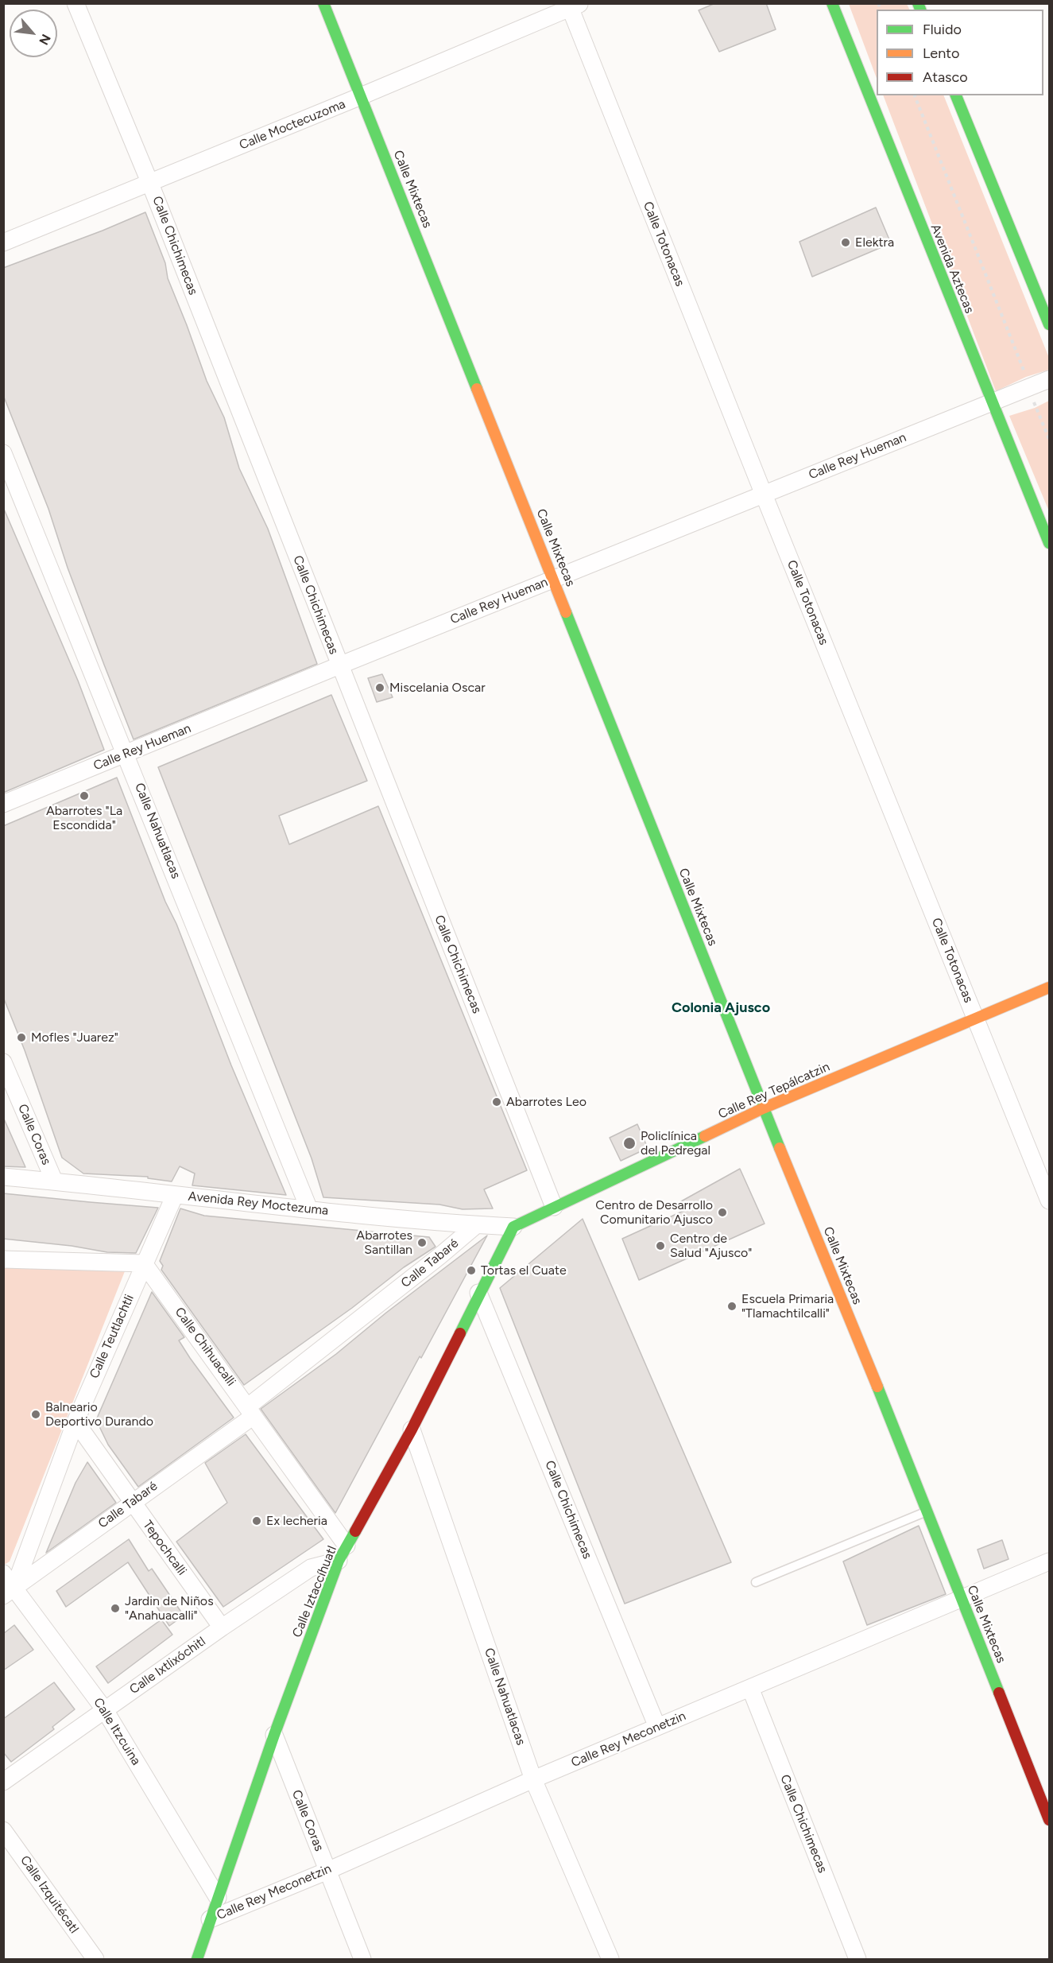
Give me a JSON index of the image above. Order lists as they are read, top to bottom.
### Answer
{
  "streets": {
    "street": [
      "Calle Moctecuzoma",
      "Calle Mixtecas",
      "Calle Totonacas",
      "Calle Chichimecas",
      "Avenida Aztecas",
      "Calle Rey Hueman",
      "Calle Nahuatlacas",
      "Calle Rey Tepálcatzin",
      "Calle Coras",
      "Avenida Rey Moctezuma",
      "Calle Tabaré",
      "Calle Teutlachtli",
      "Calle Chihuacalli",
      "Tepochcalli",
      "Calle Iztaccíhuatl",
      "Calle Ixtlixóchitl",
      "Calle Itzcuina",
      "Calle Rey Meconetzin",
      "Calle Izquitécatl"
    ]
  },
  "crossings": [
    ["Calle Moctecuzoma", "Calle Mixtecas"],
    ["Calle Moctecuzoma", "Calle Totonacas"],
    ["Calle Moctecuzoma", "Calle Chichimecas"],
    ["Calle Mixtecas", "Calle Rey Hueman"],
    ["Calle Mixtecas", "Calle Rey Tepálcatzin"],
    ["Calle Mixtecas", "Calle Rey Meconetzin"],
    ["Calle Totonacas", "Calle Rey Hueman"],
    ["Calle Totonacas", "Calle Rey Tepálcatzin"],
    ["Calle Chichimecas", "Calle Rey Hueman"],
    ["Calle Chichimecas", "Calle Rey Tepálcatzin"],
    ["Calle Chichimecas", "Calle Iztaccíhuatl"],
    ["Calle Chichimecas", "Calle Rey Meconetzin"],
    ["Avenida Aztecas", "Calle Rey Hueman"],
    ["Calle Rey Hueman", "Calle Nahuatlacas"],
    ["Calle Nahuatlacas", "Avenida Rey Moctezuma"],
    ["Calle Nahuatlacas", "Calle Iztaccíhuatl"],
    ["Calle Nahuatlacas", "Calle Rey Meconetzin"],
    ["Calle Rey Tepálcatzin", "Avenida Rey Moctezuma"],
    ["Calle Rey Tepálcatzin", "Calle Iztaccíhuatl"],
    ["Calle Coras", "Avenida Rey Moctezuma"],
    ["Calle Coras", "Calle Iztaccíhuatl"],
    ["Calle Coras", "Calle Rey Meconetzin"],
    ["Avenida Rey Moctezuma", "Calle Tabaré"],
    ["Avenida Rey Moctezuma", "Calle Teutlachtli"],
    ["Avenida Rey Moctezuma", "Calle Iztaccíhuatl"],
    ["Calle Tabaré", "Calle Teutlachtli"],
    ["Calle Tabaré", "Calle Chihuacalli"],
    ["Calle Tabaré", "Tepochcalli"],
    ["Calle Tabaré", "Calle Itzcuina"],
    ["Calle Teutlachtli", "Calle Chihuacalli"],
    ["Calle Teutlachtli", "Tepochcalli"],
    ["Calle Teutlachtli", "Calle Itzcuina"],
    ["Calle Chihuacalli", "Calle Iztaccíhuatl"],
    ["Calle Chihuacalli", "Calle Ixtlixóchitl"],
    ["Tepochcalli", "Calle Ixtlixóchitl"],
    ["Calle Iztaccíhuatl", "Calle Ixtlixóchitl"],
    ["Calle Iztaccíhuatl", "Calle Itzcuina"],
    ["Calle Iztaccíhuatl", "Calle Rey Meconetzin"],
    ["Calle Ixtlixóchitl", "Calle Itzcuina"]
  ],
  "districts": ["Colonia Ajusco"],
  "places": [
    "Elektra",
    "Miscelania Oscar",
    "Abarrotes \"La Escondida\"",
    "Mofles \"Juarez\"",
    "Abarrotes Leo",
    "Policlínica del Pedregal",
    "Centro de Desarrollo Comunitario Ajusco",
    "Abarrotes Santillan",
    "Centro de Salud \"Ajusco\"",
    "Tortas el Cuate",
    "Escuela Primaria \"Tlamachtilcalli\"",
    "Balneario Deportivo Durando",
    "Ex lecheria",
    "Jardin de Niños \"Anahuacalli\""
  ],
  "legend": ["Fluido", "Lento", "Atasco"],
  "north": "bottom right"
}
